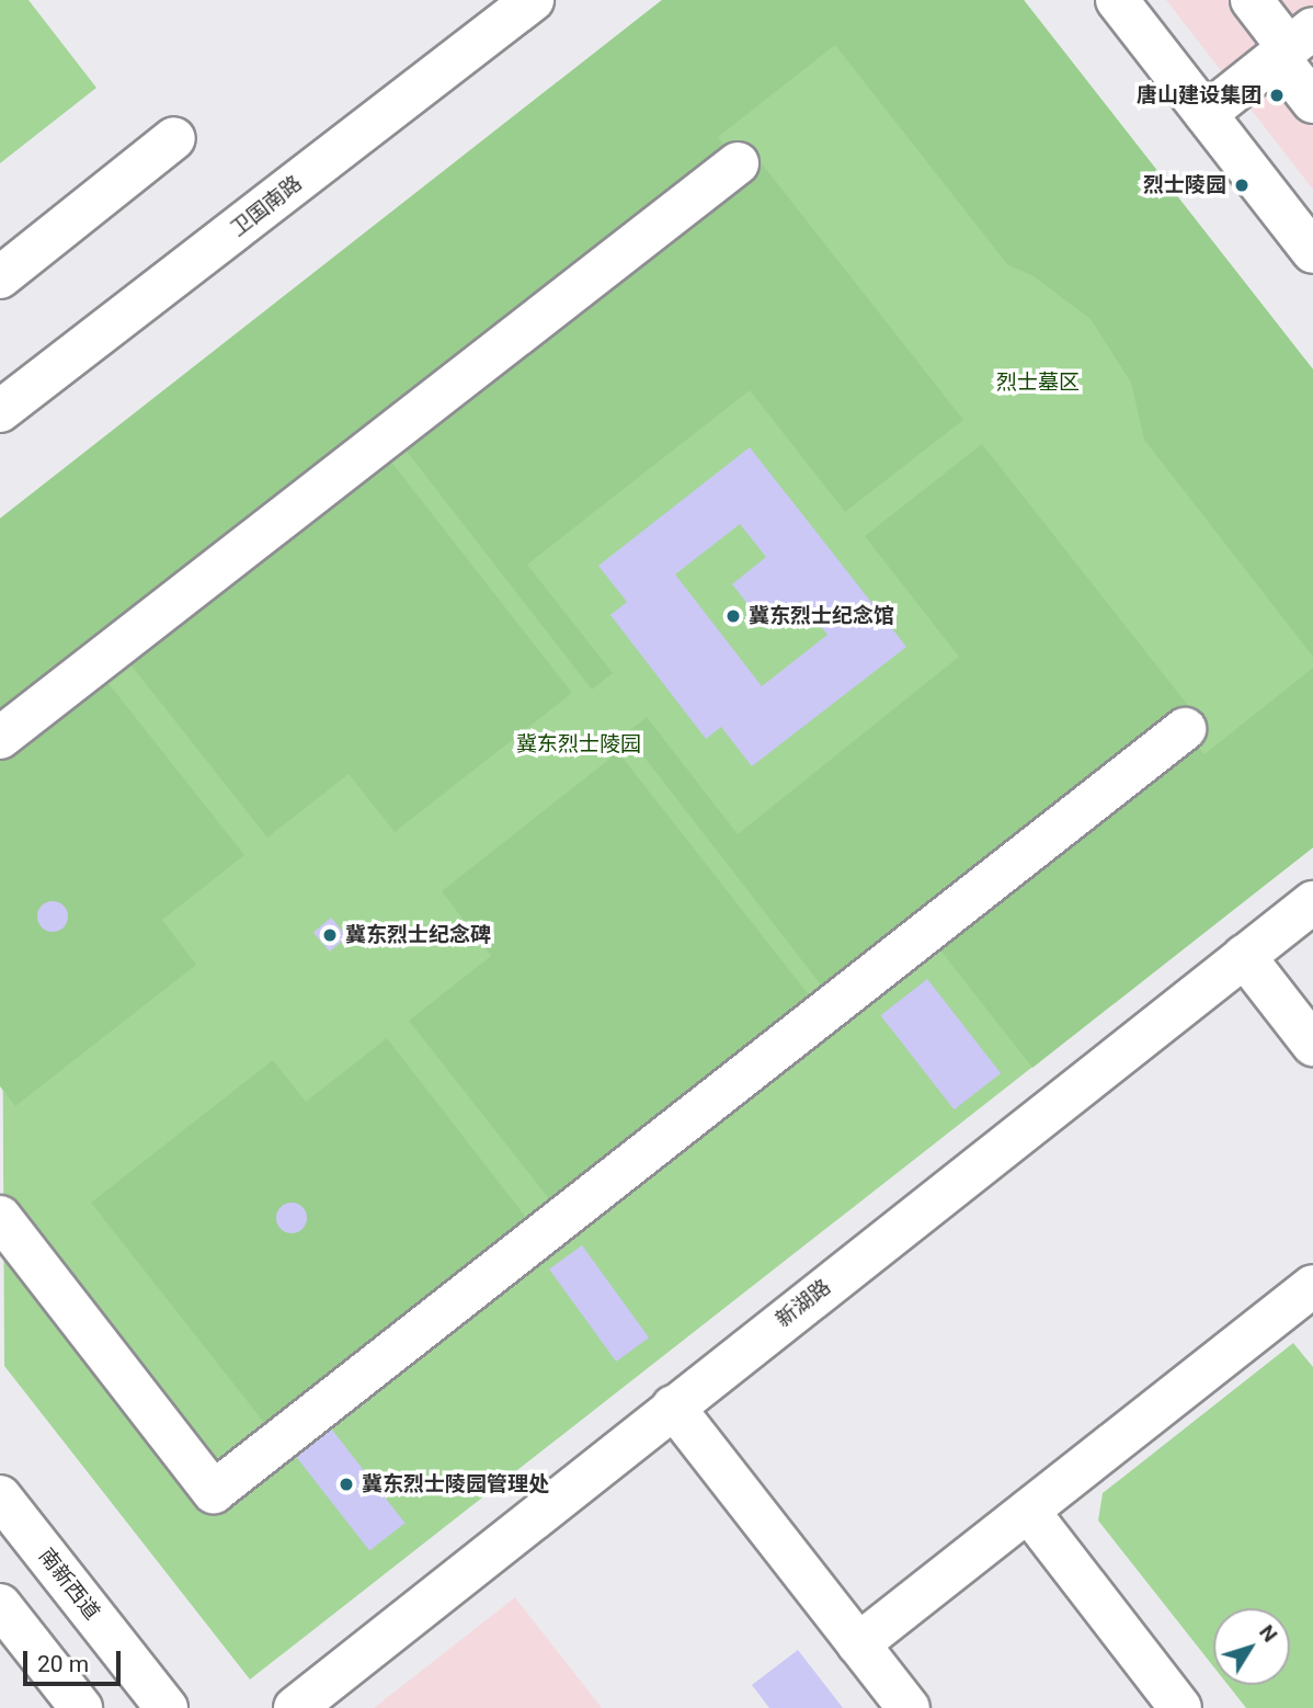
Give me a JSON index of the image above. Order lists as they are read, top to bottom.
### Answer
{
  "streets": {
    "street": ["卫国南路", "新湖路", "南新西道"]
  },
  "parks": ["烈士墓区", "冀东烈士陵园"],
  "places": [
    "唐山建设集团",
    "烈士陵园",
    "冀东烈士纪念馆",
    "冀东烈士纪念碑",
    "冀东烈士陵园管理处"
  ],
  "scale_bar": "20 m",
  "north": "top right"
}
